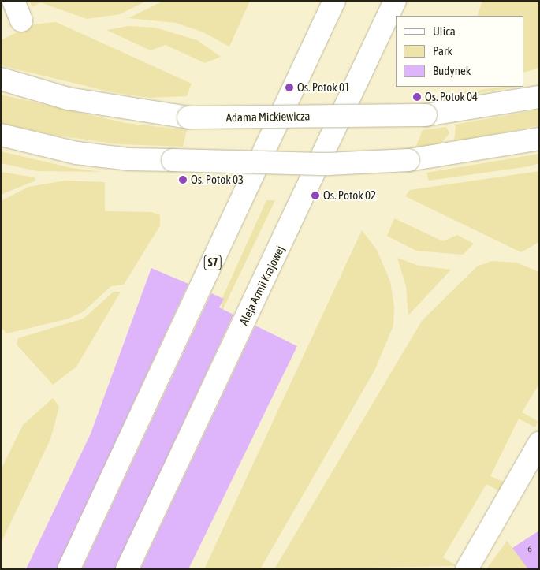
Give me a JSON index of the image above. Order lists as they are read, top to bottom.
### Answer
{
  "streets": {
    "main road": ["Adama Mickiewicza", "S7", "Aleja Armii Krajowej"]
  },
  "places": [
    "Os. Potok 01",
    "Os. Potok 04",
    "Os. Potok 03",
    "Os. Potok 02"
  ],
  "house_numbers": ["6"],
  "legend": ["Ulica", "Park", "Budynek"]
}
